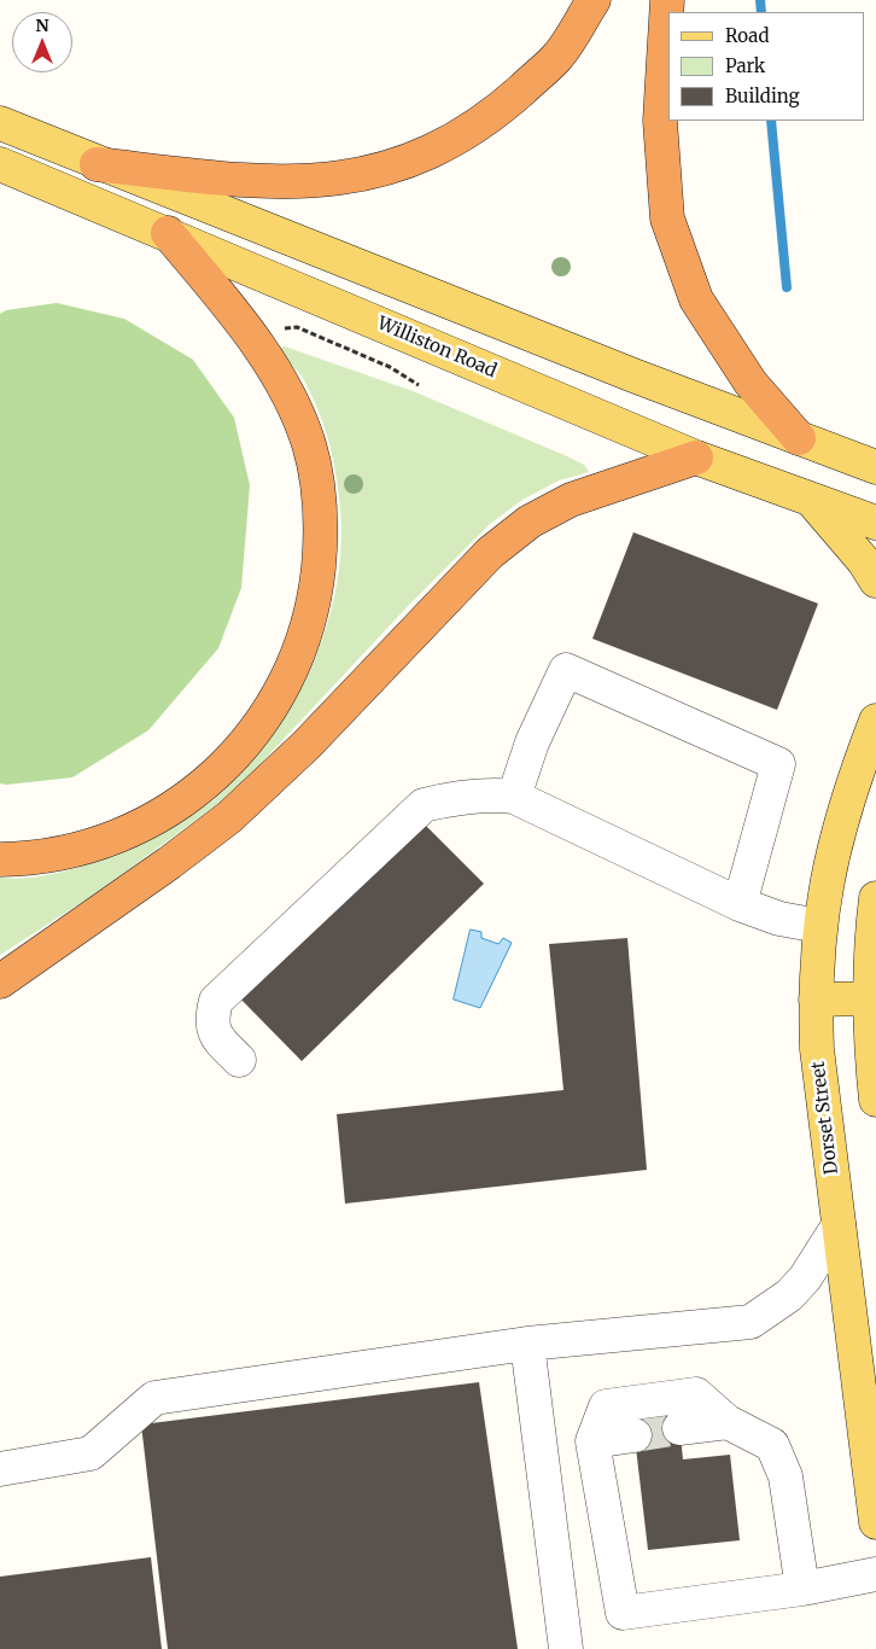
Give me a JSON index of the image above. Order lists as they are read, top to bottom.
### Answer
{
  "streets": {
    "main road": ["Williston Road", "Dorset Street"]
  },
  "legend": ["Road", "Park", "Building"],
  "north": "top"
}
